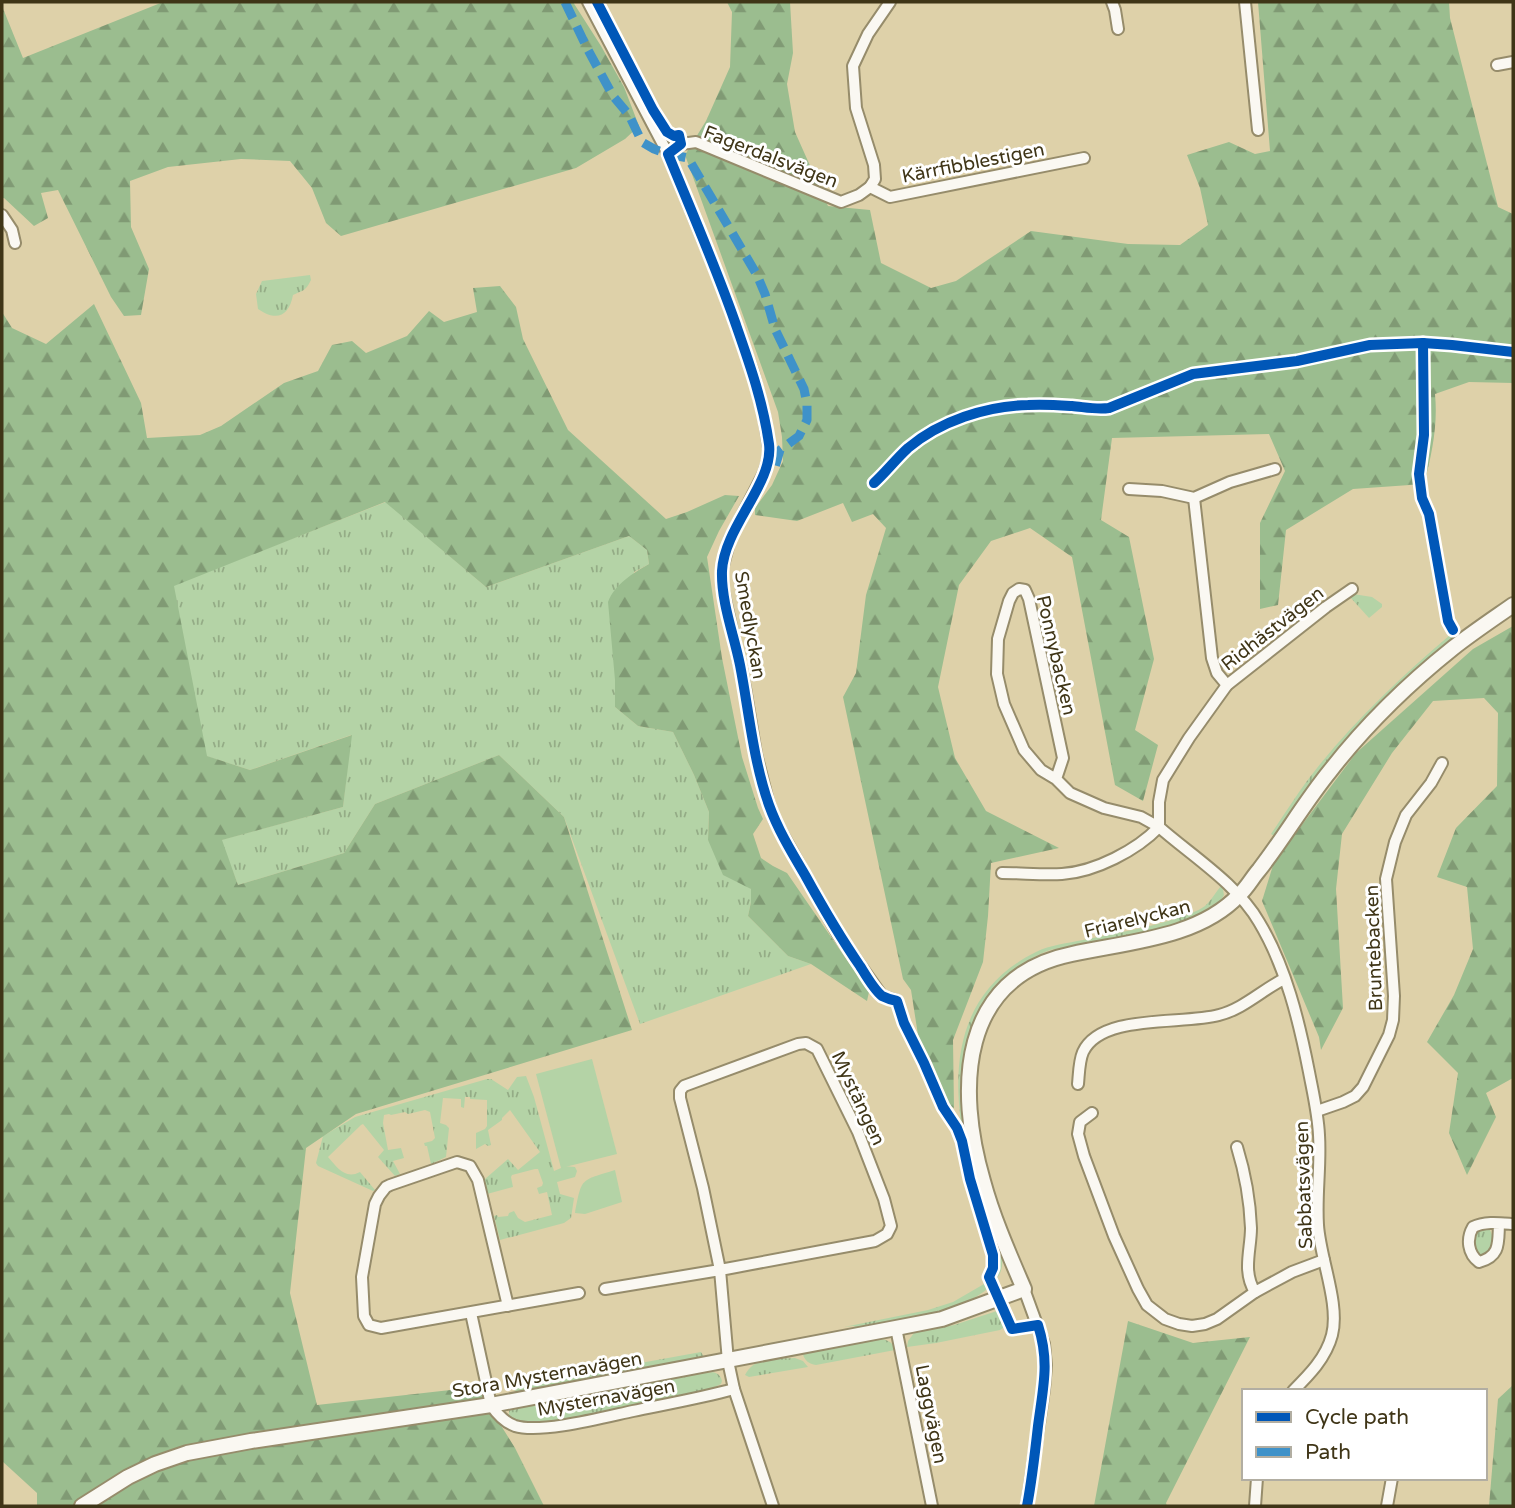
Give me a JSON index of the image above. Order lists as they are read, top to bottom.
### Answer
{
  "streets": {
    "street": [
      "Fagerdalsvägen",
      "Kärrfibblestigen",
      "Smedlyckan",
      "Ridhästvägen",
      "Ponnybacken",
      "Friarelyckan",
      "Bruntebacken",
      "Mystängen",
      "Sabbatsvägen",
      "Stora Mysternavägen",
      "Mysternavägen",
      "Laggvägen"
    ]
  },
  "crossings": [
    ["Fagerdalsvägen", "Kärrfibblestigen"],
    ["Fagerdalsvägen", "Smedlyckan"],
    ["Ridhästvägen", "Ponnybacken"],
    ["Friarelyckan", "Sabbatsvägen"],
    ["Friarelyckan", "Stora Mysternavägen"],
    ["Bruntebacken", "Sabbatsvägen"],
    ["Mystängen", "Stora Mysternavägen"],
    ["Stora Mysternavägen", "Mysternavägen"],
    ["Stora Mysternavägen", "Laggvägen"]
  ],
  "legend": ["Cycle path", "Path"]
}
